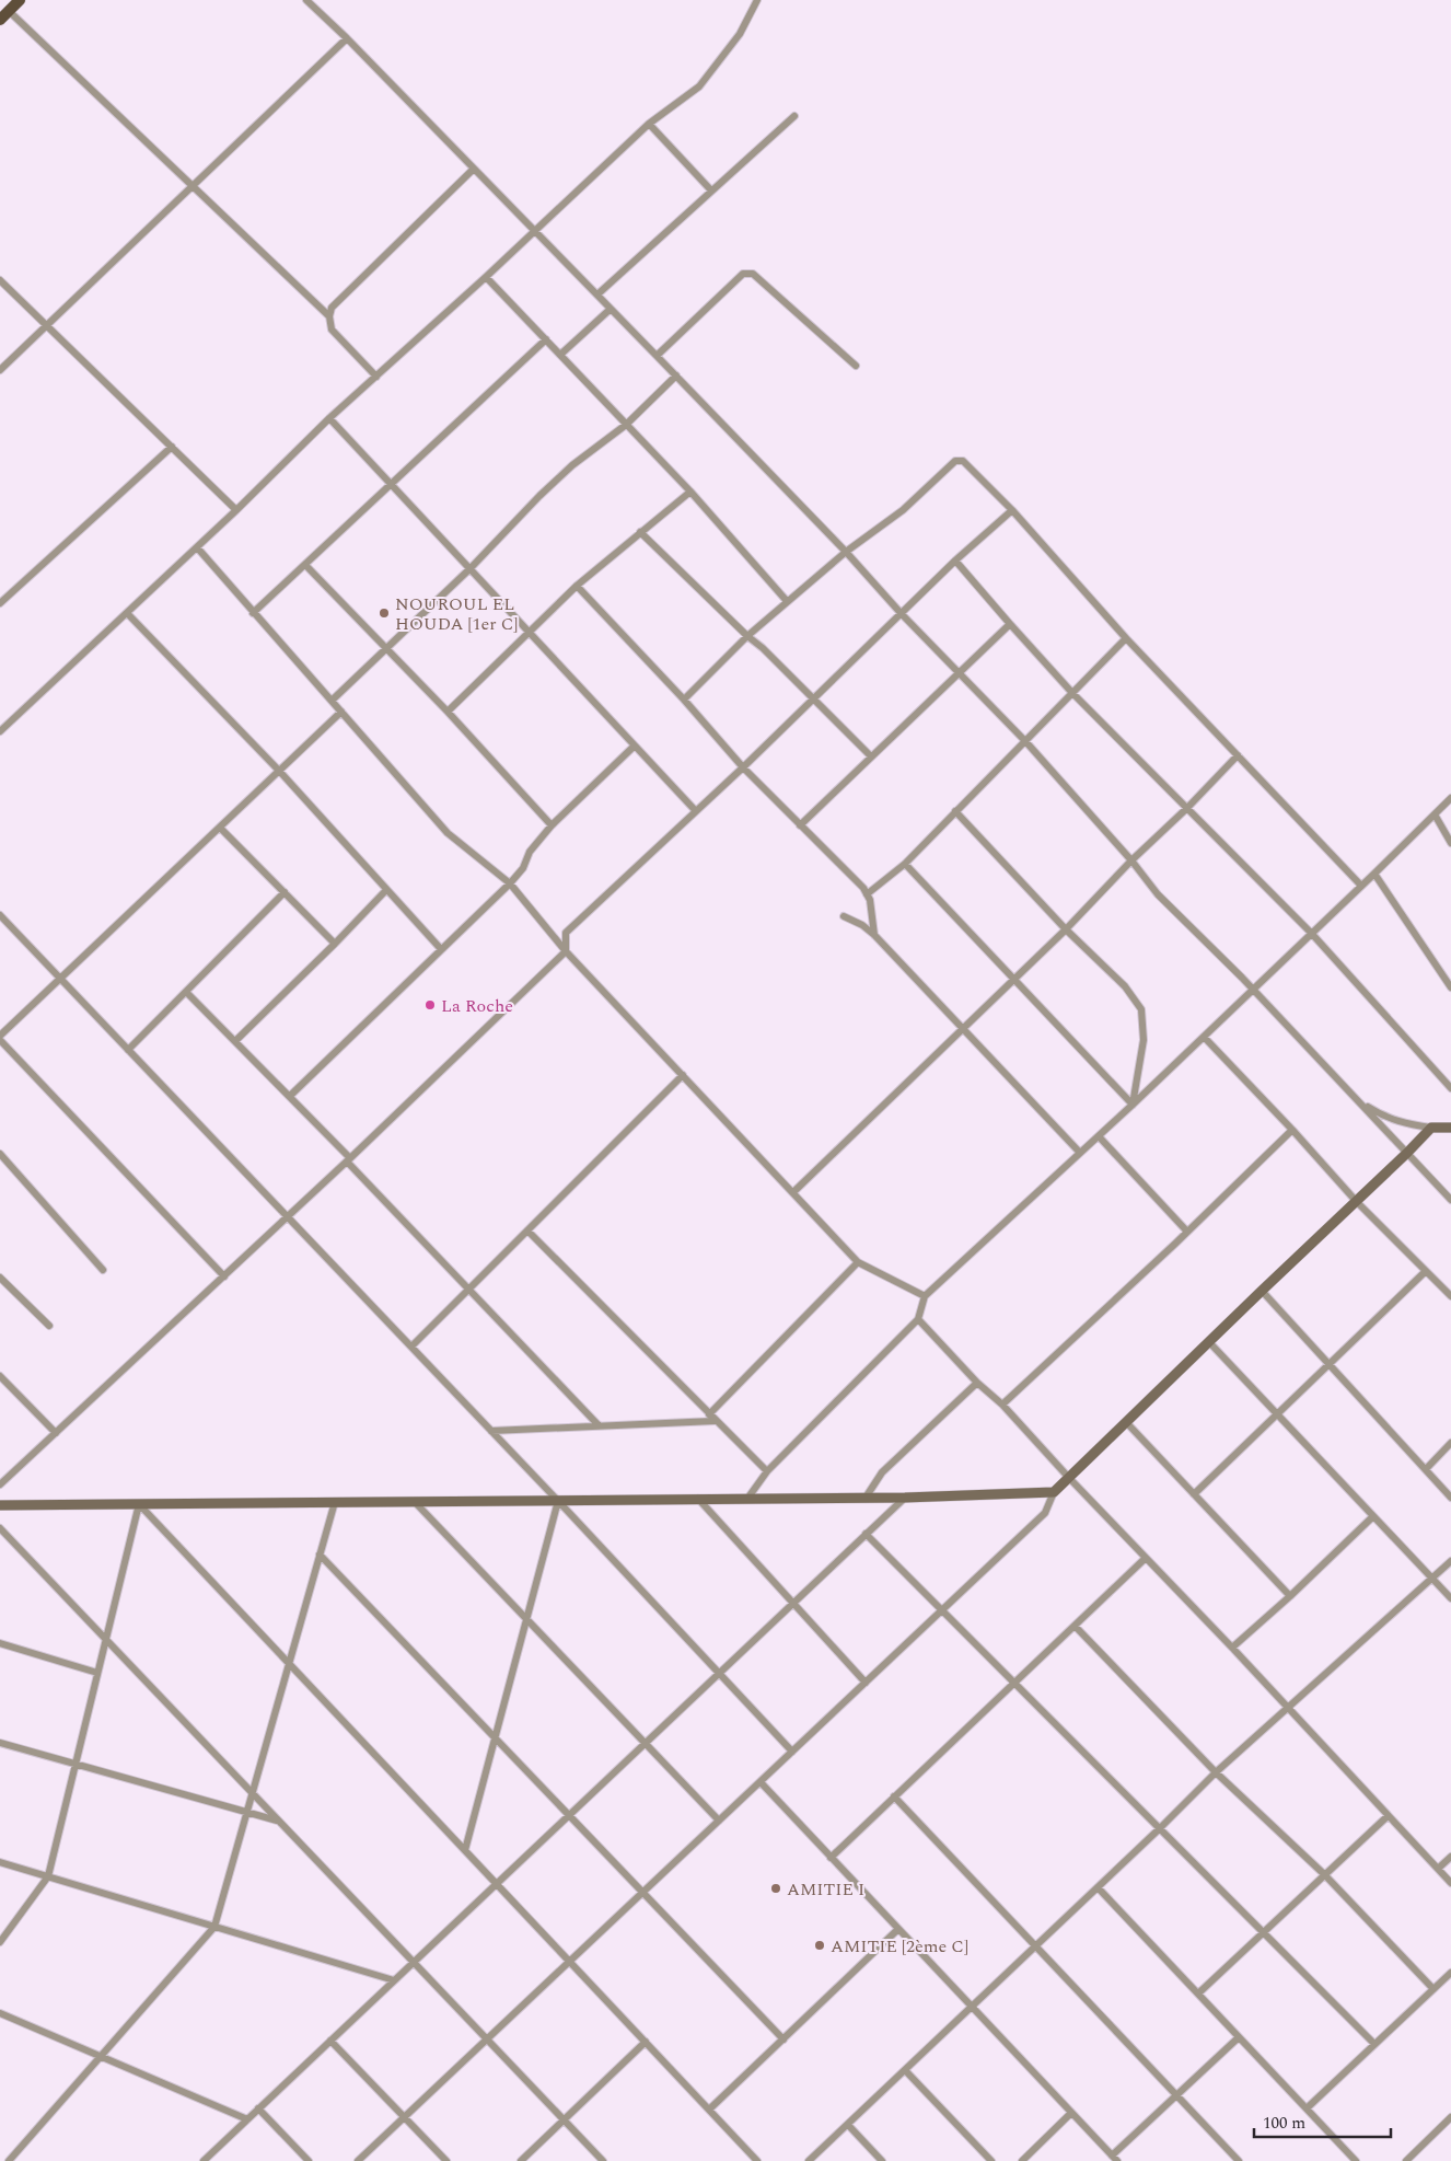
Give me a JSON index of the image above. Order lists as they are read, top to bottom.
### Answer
{
  "places": [
    "NOUROUL EL HOUDA [1er C]",
    "La Roche",
    "AMITIE I",
    "AMITIE [2ème C]"
  ],
  "scale_bar": "100 m"
}
